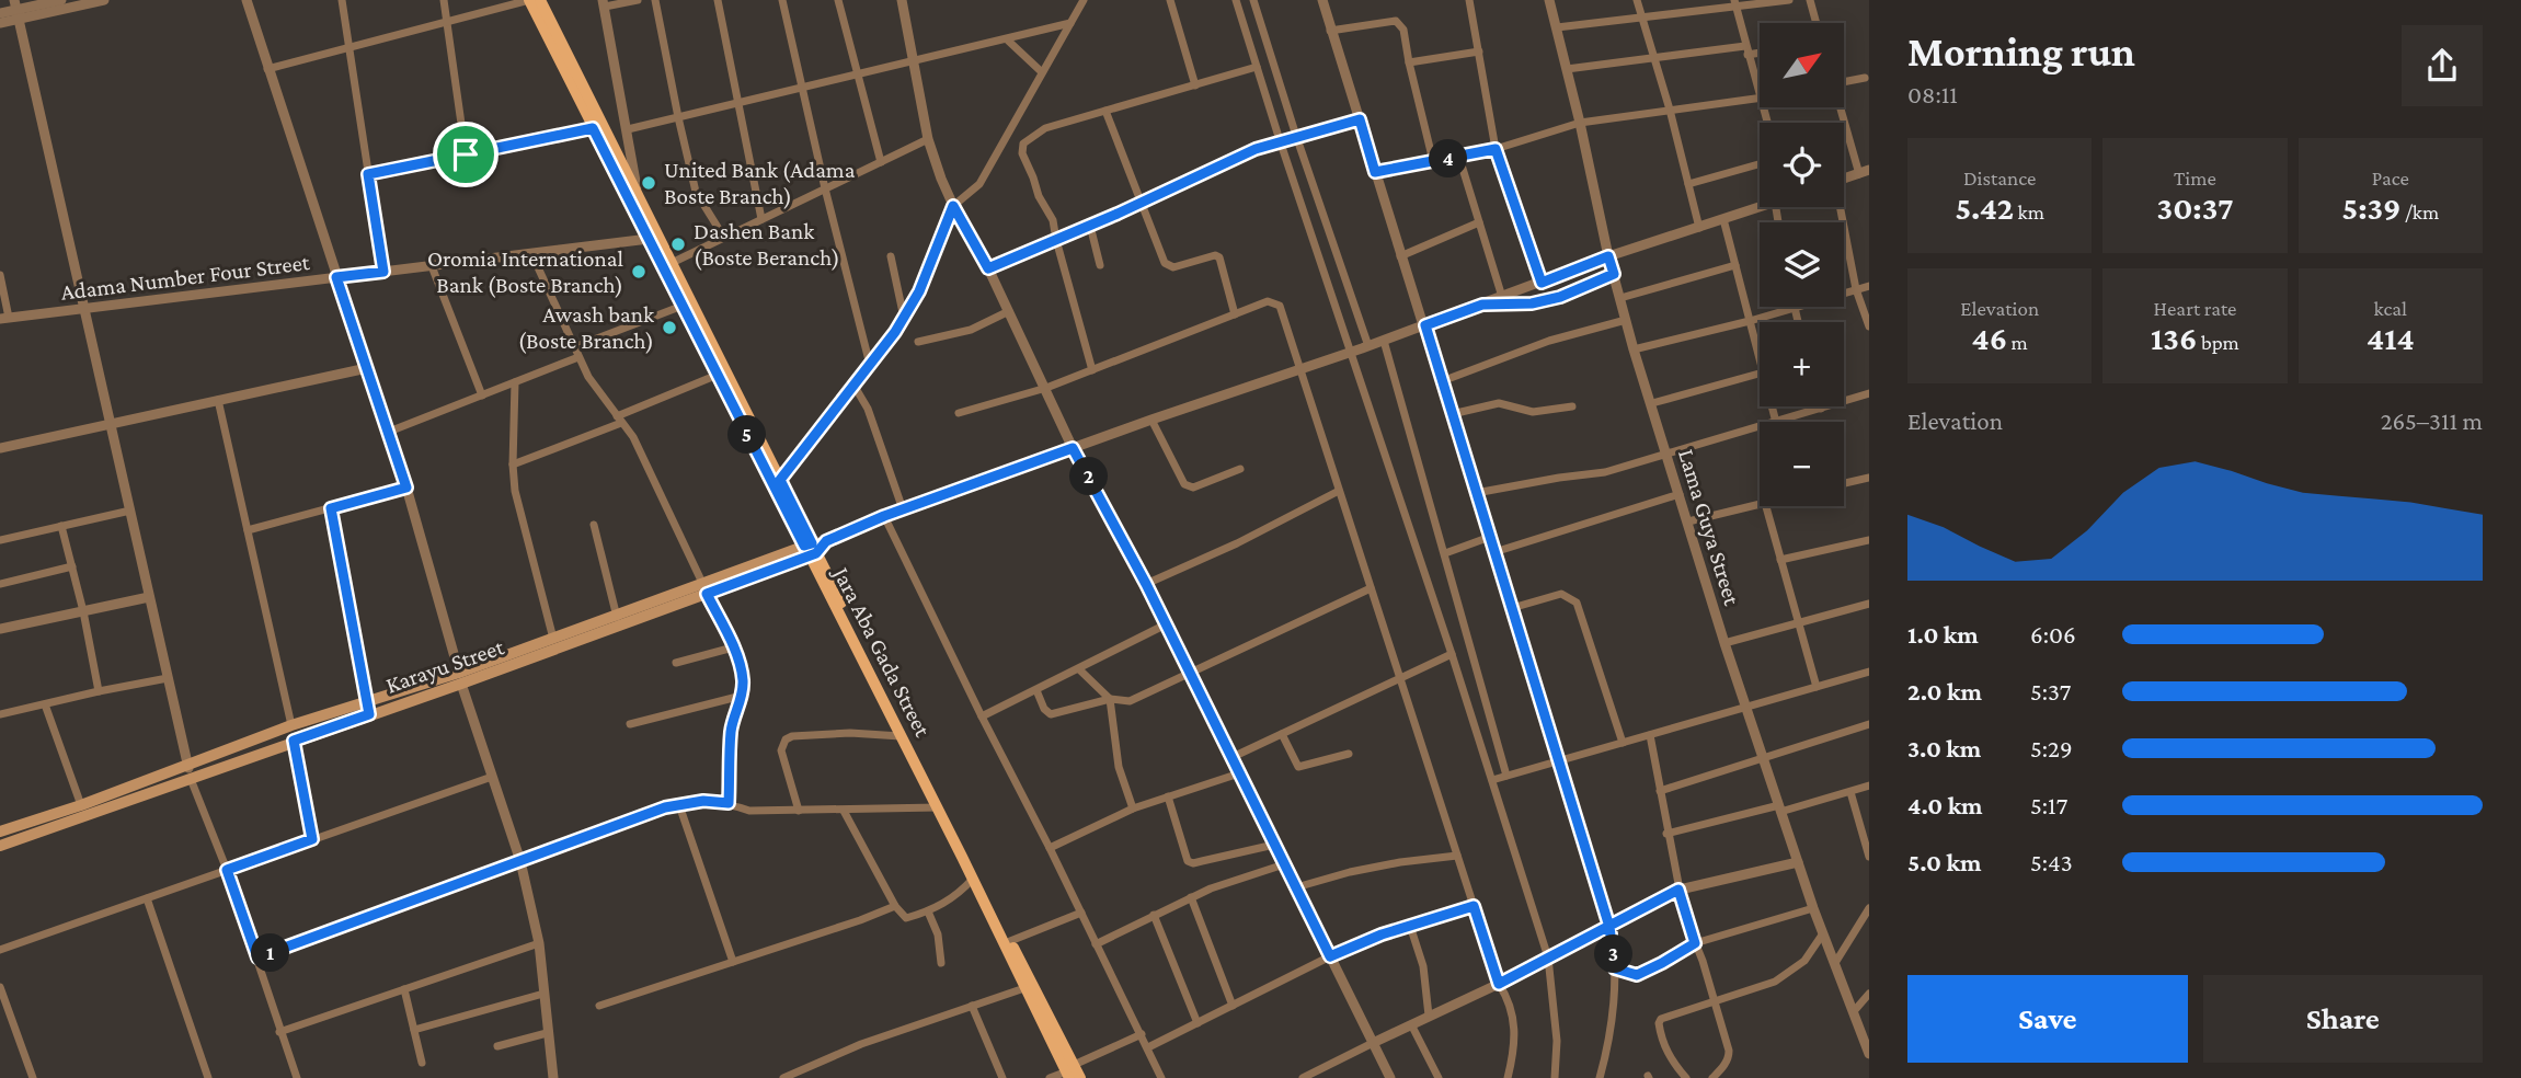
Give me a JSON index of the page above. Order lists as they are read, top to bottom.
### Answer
{
  "streets": {
    "main road": ["Jara Aba Gada Street", "Karayu Street"],
    "street": ["Adama Number Four Street", "Lama Guya Street"]
  },
  "crossings": [
    ["Adama Number Four Street", "Jara Aba Gada Street"],
    ["Jara Aba Gada Street", "Karayu Street"]
  ],
  "places": [
    "United Bank (Adama Boste Branch)",
    "Dashen Bank (Boste Beranch)",
    "Oromia International Bank (Boste Branch)",
    "Awash bank (Boste Branch)"
  ],
  "north": "top right",
  "page": {
    "heading": ["Morning run", "08:11"],
    "map_buttons": ["+", "−"],
    "stats": [
      ["Distance", "5.42 km"],
      ["Time", "30:37"],
      ["Pace", "5:39 /km"],
      ["Elevation", "46 m"],
      ["Heart rate", "136 bpm"],
      ["kcal", "414"]
    ],
    "pins": [
      "4",
      "5",
      "2",
      "1",
      "3"
    ],
    "chart": ["Elevation", "265–311 m"],
    "list": [
      {
        "name": "1.0 km",
        "note": "6:06"
      },
      {
        "name": "2.0 km",
        "note": "5:37"
      },
      {
        "name": "3.0 km",
        "note": "5:29"
      },
      {
        "name": "4.0 km",
        "note": "5:17"
      },
      {
        "name": "5.0 km",
        "note": "5:43"
      }
    ],
    "buttons": ["Save", "Share"]
  }
}
